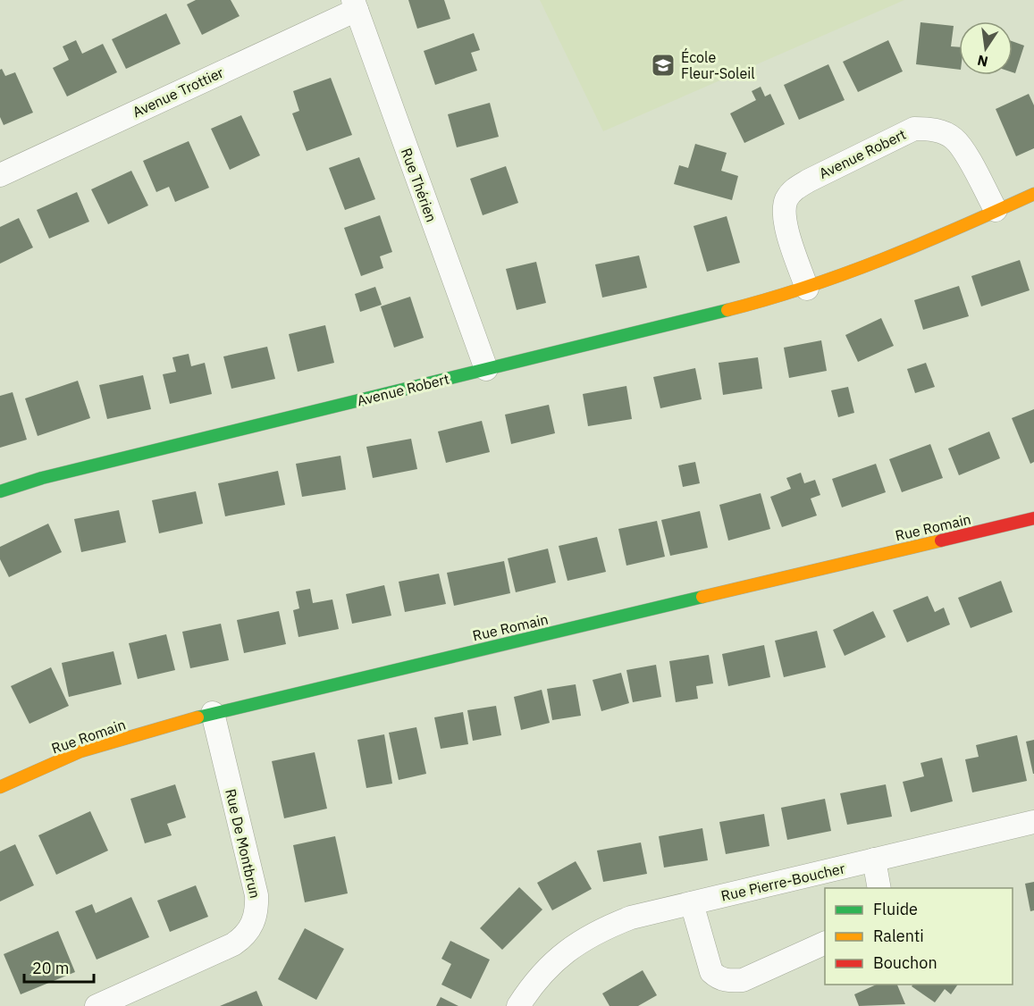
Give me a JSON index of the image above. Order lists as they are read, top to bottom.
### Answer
{
  "streets": {
    "street": [
      "Avenue Trottier",
      "Avenue Robert",
      "Rue Thérien",
      "Rue Romain",
      "Rue De Montbrun",
      "Rue Pierre-Boucher"
    ]
  },
  "crossings": [
    ["Avenue Trottier", "Rue Thérien"],
    ["Avenue Robert", "Rue Thérien"],
    ["Rue Romain", "Rue De Montbrun"]
  ],
  "places": {
    "school or university": ["École Fleur-Soleil"]
  },
  "legend": ["Fluide", "Ralenti", "Bouchon"],
  "scale_bar": "20 m",
  "north": "bottom"
}
